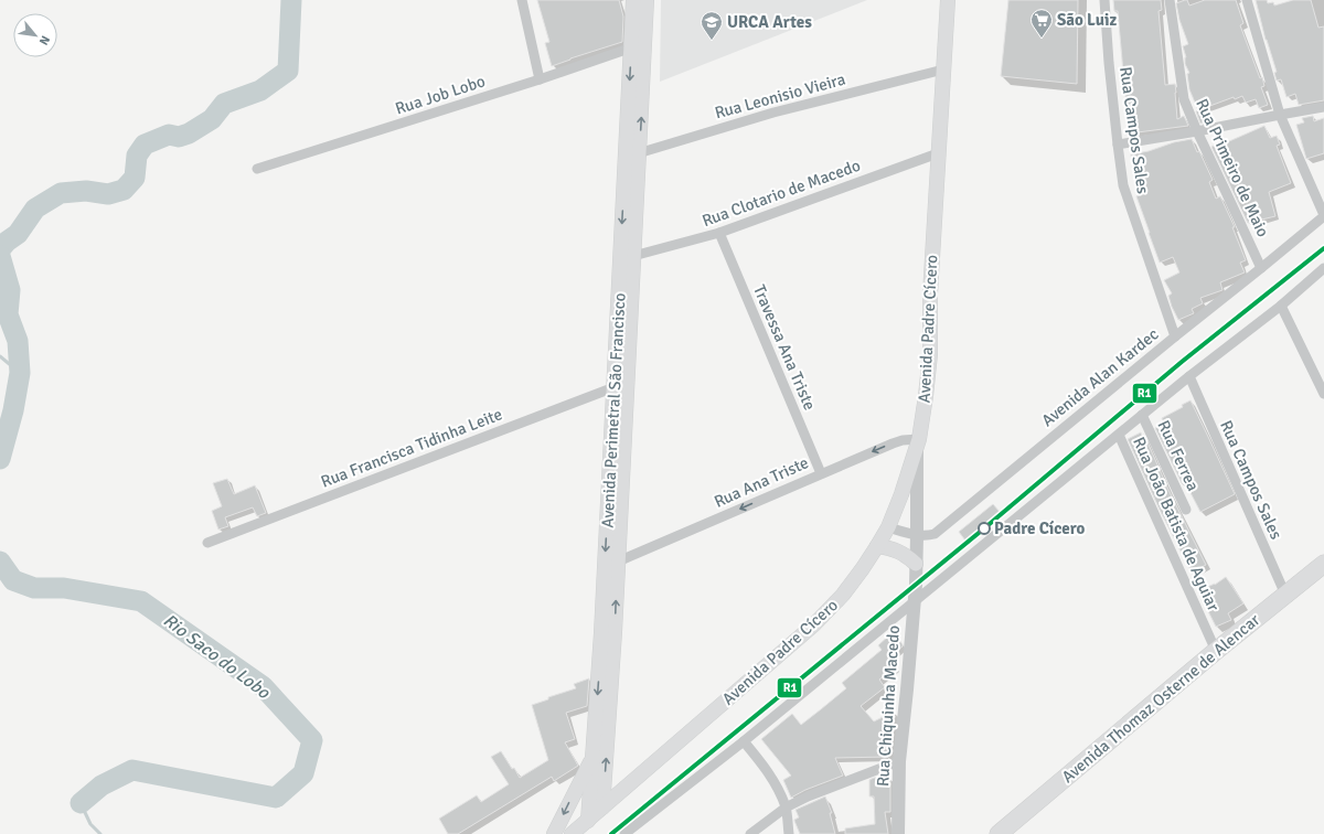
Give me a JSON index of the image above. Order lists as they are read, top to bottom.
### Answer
{
  "streets": {
    "highway": ["Avenida Thomaz Osterne de Alencar"],
    "main road": ["Avenida Padre Cícero", "Avenida Perimetral São Francisco"],
    "street": [
      "Rua Job Lobo",
      "Rua Leonisio Vieira",
      "Rua Campos Sales",
      "Rua Primeiro de Maio",
      "Rua Clotario de Macedo",
      "Travessa Ana Triste",
      "Avenida Alan Kardec",
      "Rua Francisca Tidinha Leite",
      "Rua Ferrea",
      "Rua Ana Triste",
      "Rua João Batista de Aguiar",
      "Rua Chiquinha Macedo"
    ]
  },
  "crossings": [
    ["Rua Job Lobo", "Avenida Perimetral São Francisco"],
    ["Rua Leonisio Vieira", "Avenida Padre Cícero"],
    ["Rua Leonisio Vieira", "Avenida Perimetral São Francisco"],
    ["Rua Campos Sales", "Avenida Alan Kardec"],
    ["Rua Campos Sales", "Avenida Thomaz Osterne de Alencar"],
    ["Rua Primeiro de Maio", "Avenida Alan Kardec"],
    ["Rua Clotario de Macedo", "Avenida Padre Cícero"],
    ["Rua Clotario de Macedo", "Travessa Ana Triste"],
    ["Rua Clotario de Macedo", "Avenida Perimetral São Francisco"],
    ["Avenida Padre Cícero", "Avenida Perimetral São Francisco"],
    ["Avenida Padre Cícero", "Rua Ana Triste"],
    ["Avenida Padre Cícero", "Rua Chiquinha Macedo"],
    ["Travessa Ana Triste", "Rua Ana Triste"],
    ["Avenida Alan Kardec", "Rua Chiquinha Macedo"],
    ["Avenida Perimetral São Francisco", "Rua Francisca Tidinha Leite"],
    ["Avenida Perimetral São Francisco", "Rua Ana Triste"],
    ["Rua Ana Triste", "Rua Chiquinha Macedo"],
    ["Rua João Batista de Aguiar", "Avenida Thomaz Osterne de Alencar"]
  ],
  "one_way": ["Rua Ana Triste"],
  "water": ["Rio Saco do Lobo"],
  "places": {
    "supermarket": ["São Luiz"],
    "school or university": ["URCA Artes"],
    "other": ["Padre Cícero"]
  },
  "lines": ["transit line R1"],
  "north": "bottom right"
}
